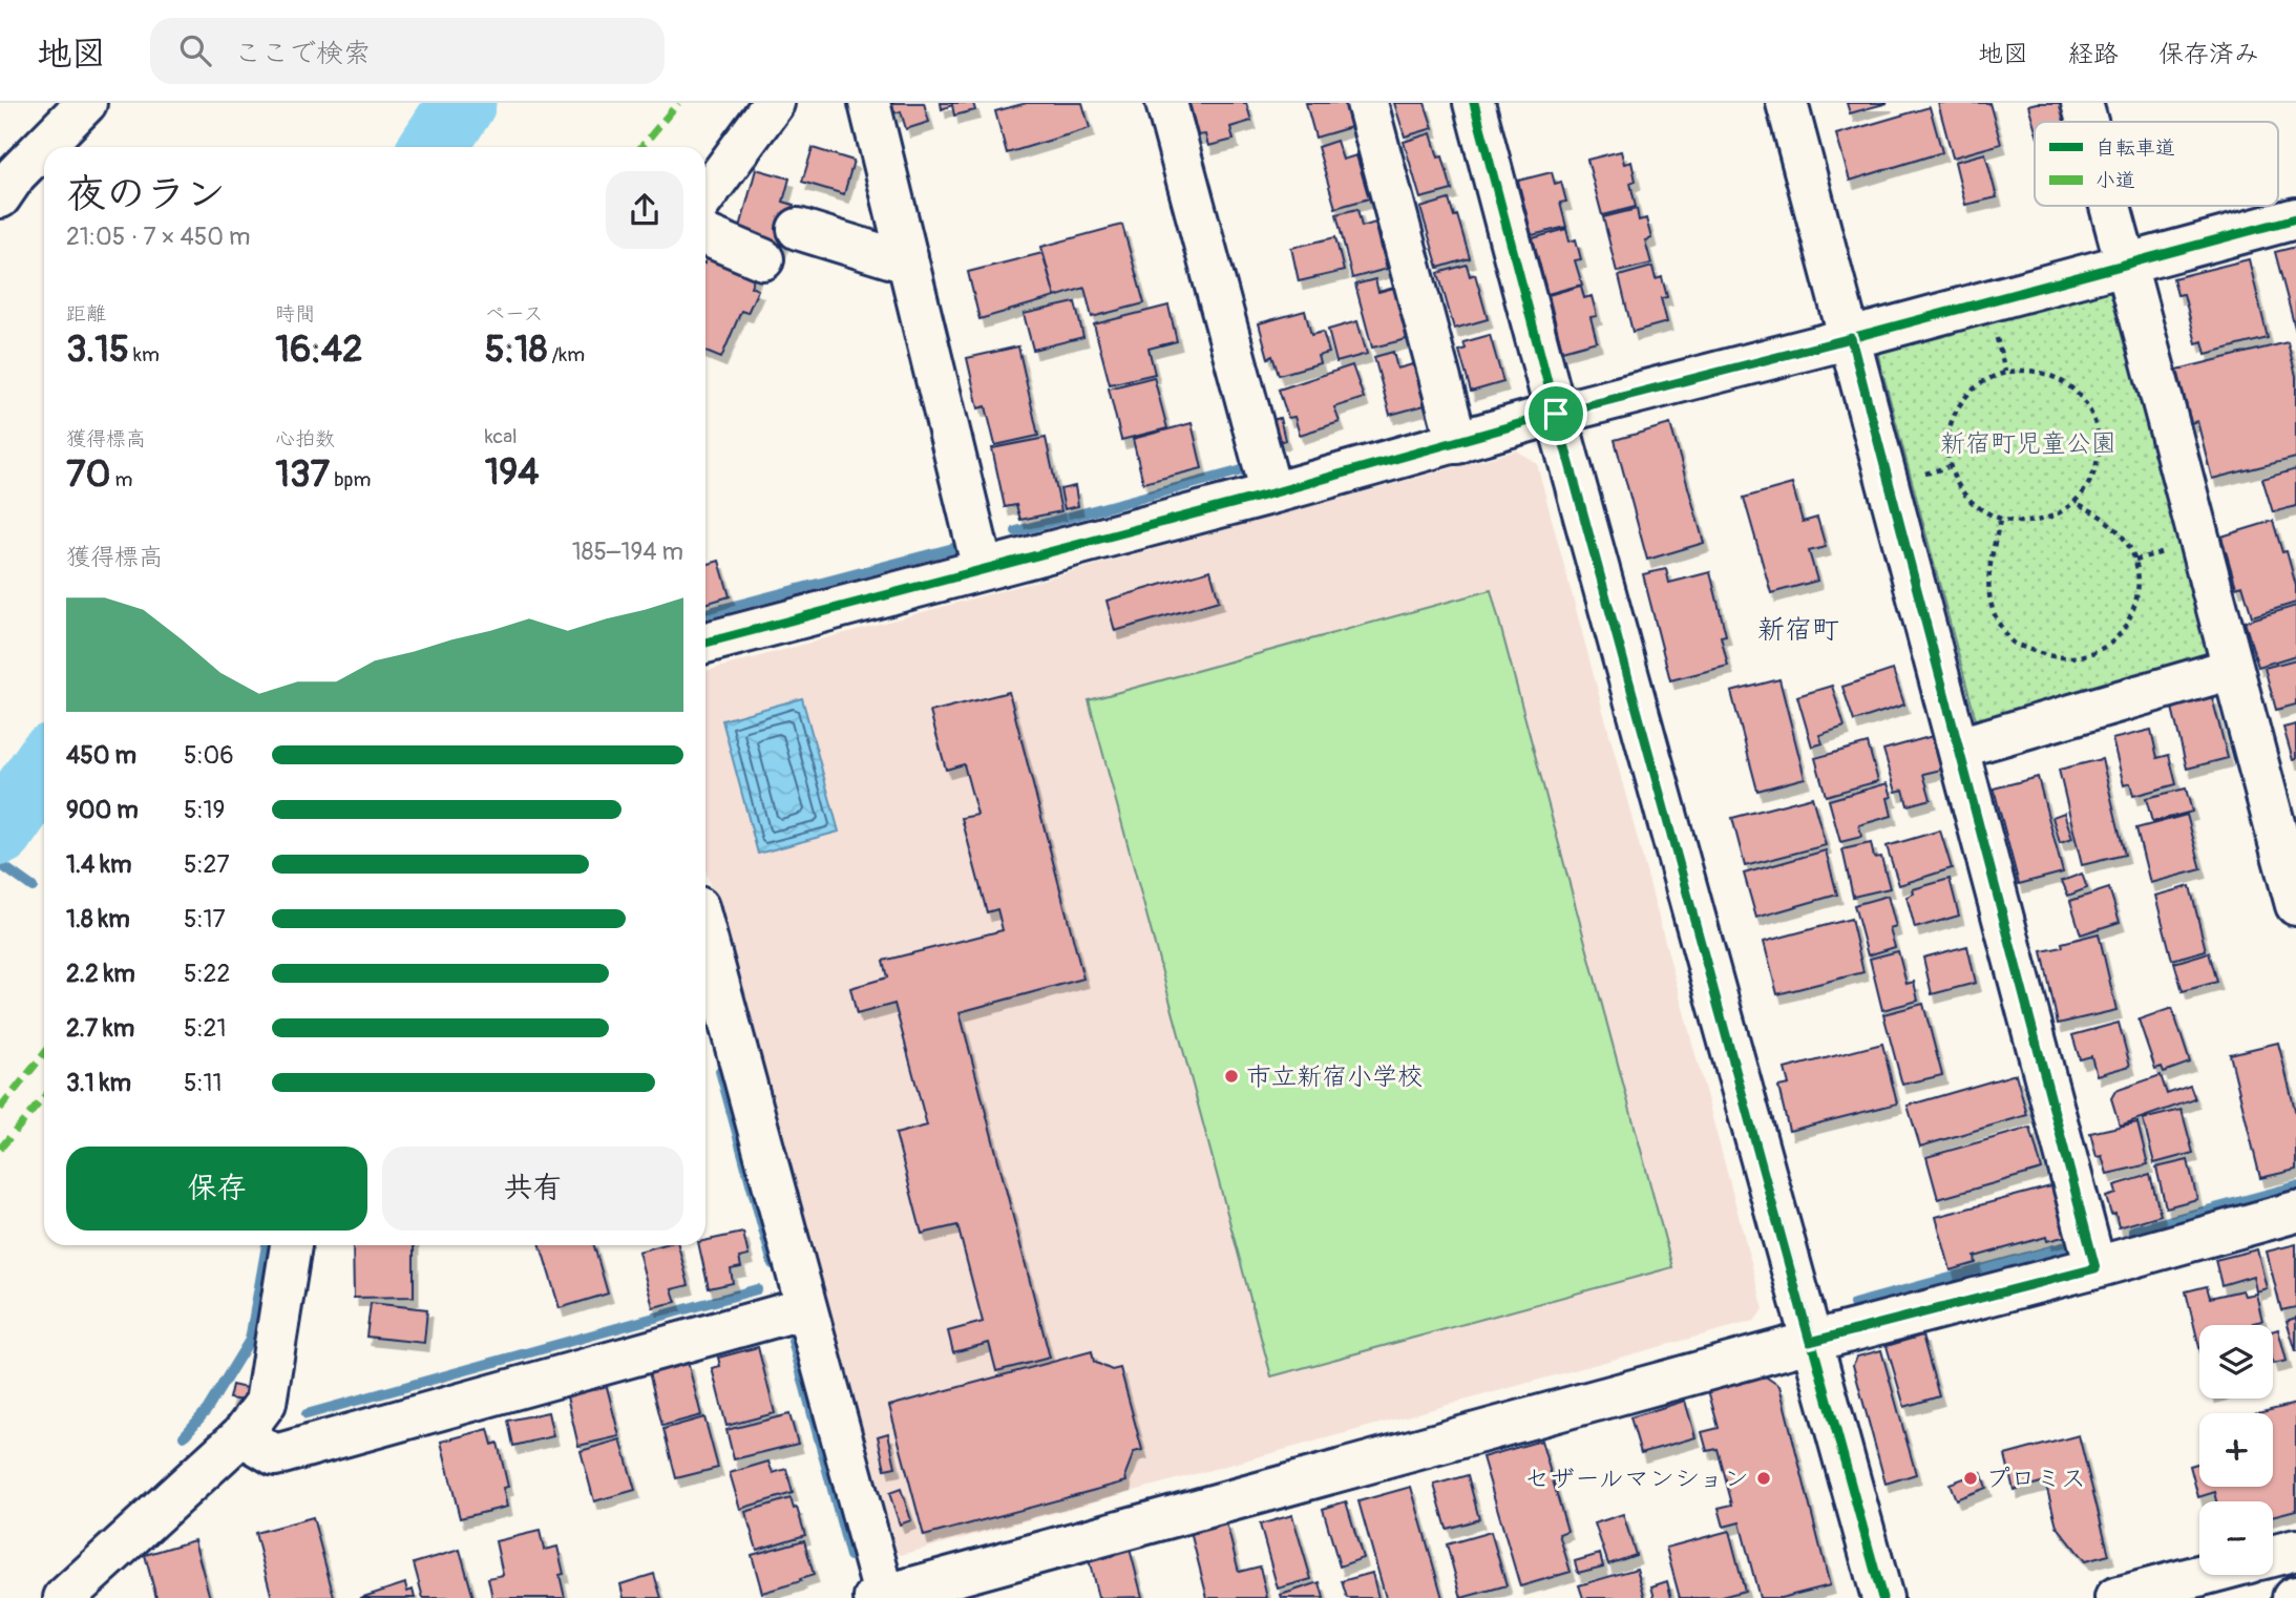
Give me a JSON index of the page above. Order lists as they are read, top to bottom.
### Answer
{
  "districts": ["新宿町"],
  "parks": ["新宿町児童公園"],
  "places": ["市立新宿小学校", "セザールマンション", "プロミス"],
  "legend": ["自転車道", "小道"],
  "page": {
    "header": "地図",
    "search": "ここで検索",
    "nav": ["地図", "経路", "保存済み"],
    "heading": ["夜のラン", "21:05 · 7 × 450 m"],
    "stats": [
      ["距離", "3.15 km"],
      ["時間", "16:42"],
      ["ペース", "5:18 /km"],
      ["獲得標高", "70 m"],
      ["心拍数", "137 bpm"],
      ["kcal", "194"]
    ],
    "chart": ["獲得標高", "185–194 m"],
    "list": [
      {
        "name": "450 m",
        "note": "5:06"
      },
      {
        "name": "900 m",
        "note": "5:19"
      },
      {
        "name": "1.4 km",
        "note": "5:27"
      },
      {
        "name": "1.8 km",
        "note": "5:17"
      },
      {
        "name": "2.2 km",
        "note": "5:22"
      },
      {
        "name": "2.7 km",
        "note": "5:21"
      },
      {
        "name": "3.1 km",
        "note": "5:11"
      }
    ],
    "buttons": ["保存", "共有"],
    "map_buttons": ["+", "−"]
  }
}
